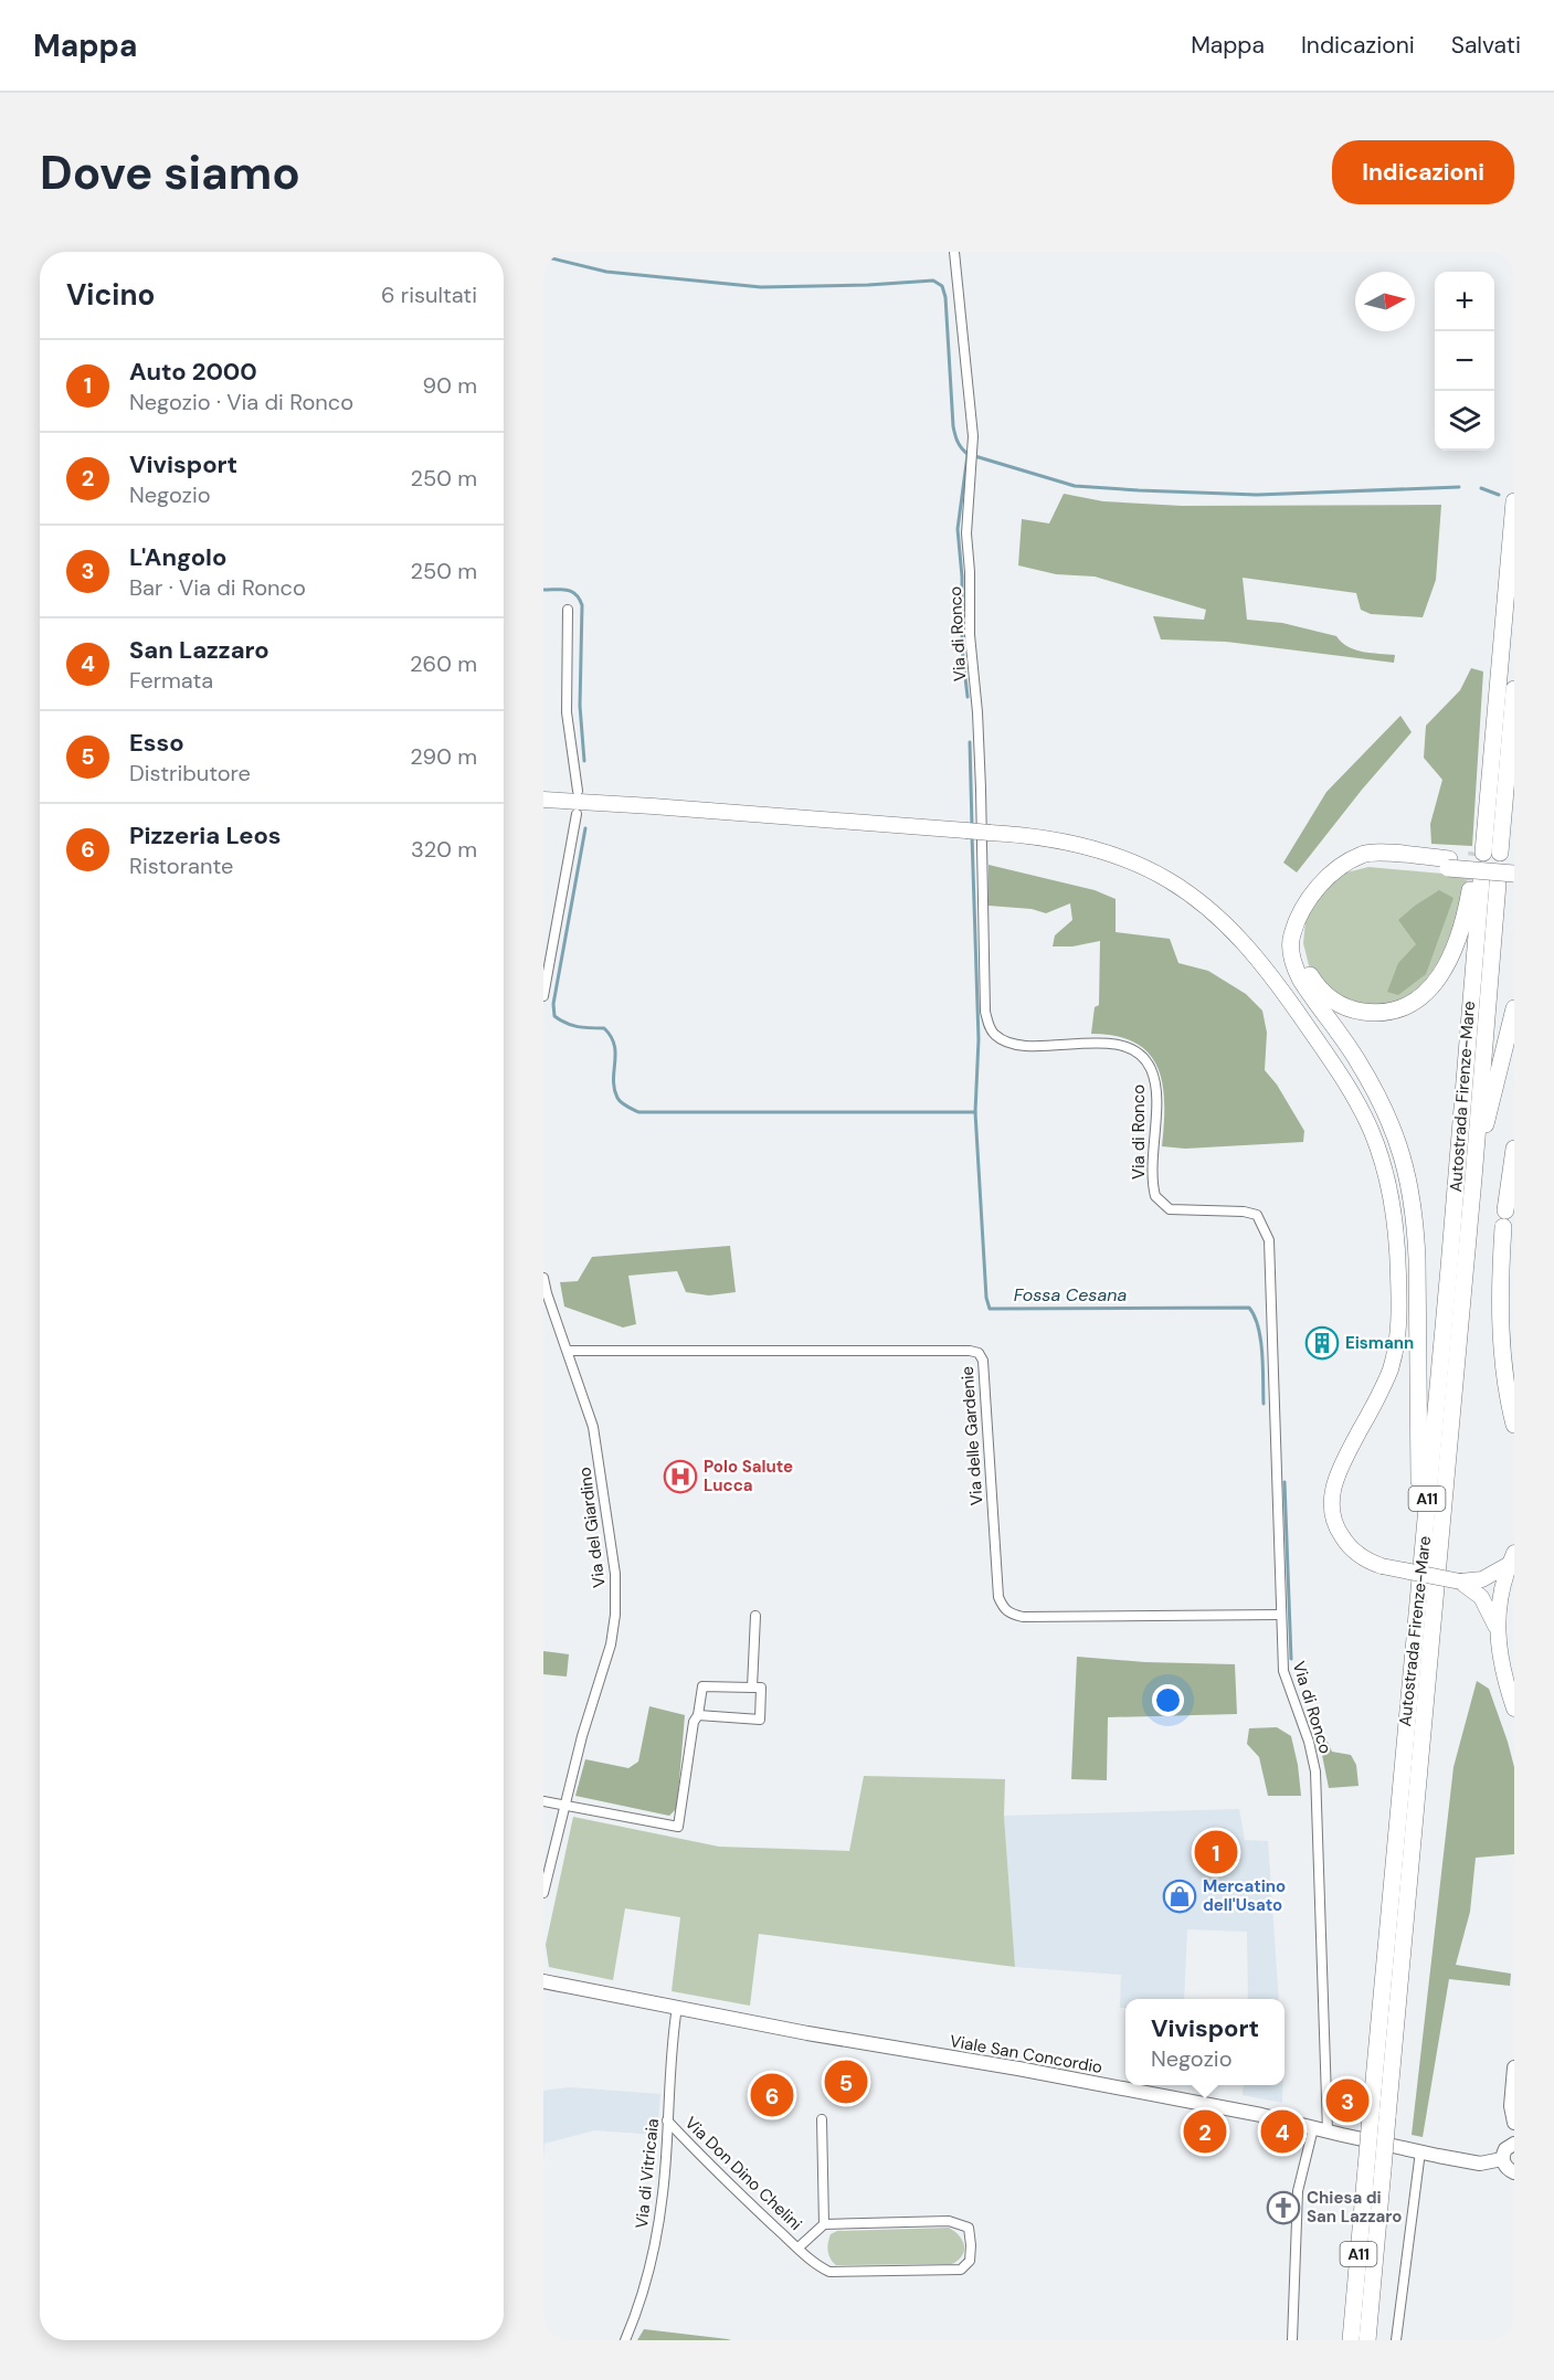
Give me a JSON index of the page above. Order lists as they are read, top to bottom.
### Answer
{
  "streets": {
    "highway": ["Autostrada Firenze-Mare", "A11"],
    "main road": ["Viale San Concordio"],
    "street": [
      "Via di Ronco",
      "Via delle Gardenie",
      "Via del Giardino",
      "Via di Vitricaia",
      "Via Don Dino Chelini"
    ]
  },
  "crossings": [
    ["Via di Ronco", "Via delle Gardenie"],
    ["Via di Ronco", "Viale San Concordio"],
    ["Via delle Gardenie", "Via del Giardino"],
    ["Viale San Concordio", "Via di Vitricaia"],
    ["Via di Vitricaia", "Via Don Dino Chelini"]
  ],
  "water": ["Fossa Cesana"],
  "places": {
    "building": ["Eismann"],
    "hospital": ["Polo Salute Lucca"],
    "shop": ["Mercatino dell'Usato"],
    "church": ["Chiesa di San Lazzaro"]
  },
  "north": "right",
  "page": {
    "header": "Mappa",
    "nav": ["Mappa", "Indicazioni", "Salvati"],
    "buttons": "Indicazioni",
    "title": "Dove siamo",
    "heading": ["Vicino", "6 risultati"],
    "map_buttons": ["+", "−"],
    "list": [
      {
        "mark": "1",
        "name": "Auto 2000",
        "note": "Negozio · Via di Ronco",
        "value": "90 m"
      },
      {
        "mark": "2",
        "name": "Vivisport",
        "note": "Negozio",
        "value": "250 m"
      },
      {
        "mark": "3",
        "name": "L'Angolo",
        "note": "Bar · Via di Ronco",
        "value": "250 m"
      },
      {
        "mark": "4",
        "name": "San Lazzaro",
        "note": "Fermata",
        "value": "260 m"
      },
      {
        "mark": "5",
        "name": "Esso",
        "note": "Distributore",
        "value": "290 m"
      },
      {
        "mark": "6",
        "name": "Pizzeria Leos",
        "note": "Ristorante",
        "value": "320 m"
      }
    ],
    "pins": [
      "1",
      "5",
      "6",
      "3",
      "2",
      "4"
    ],
    "popup": ["Vivisport", "Negozio"]
  }
}
